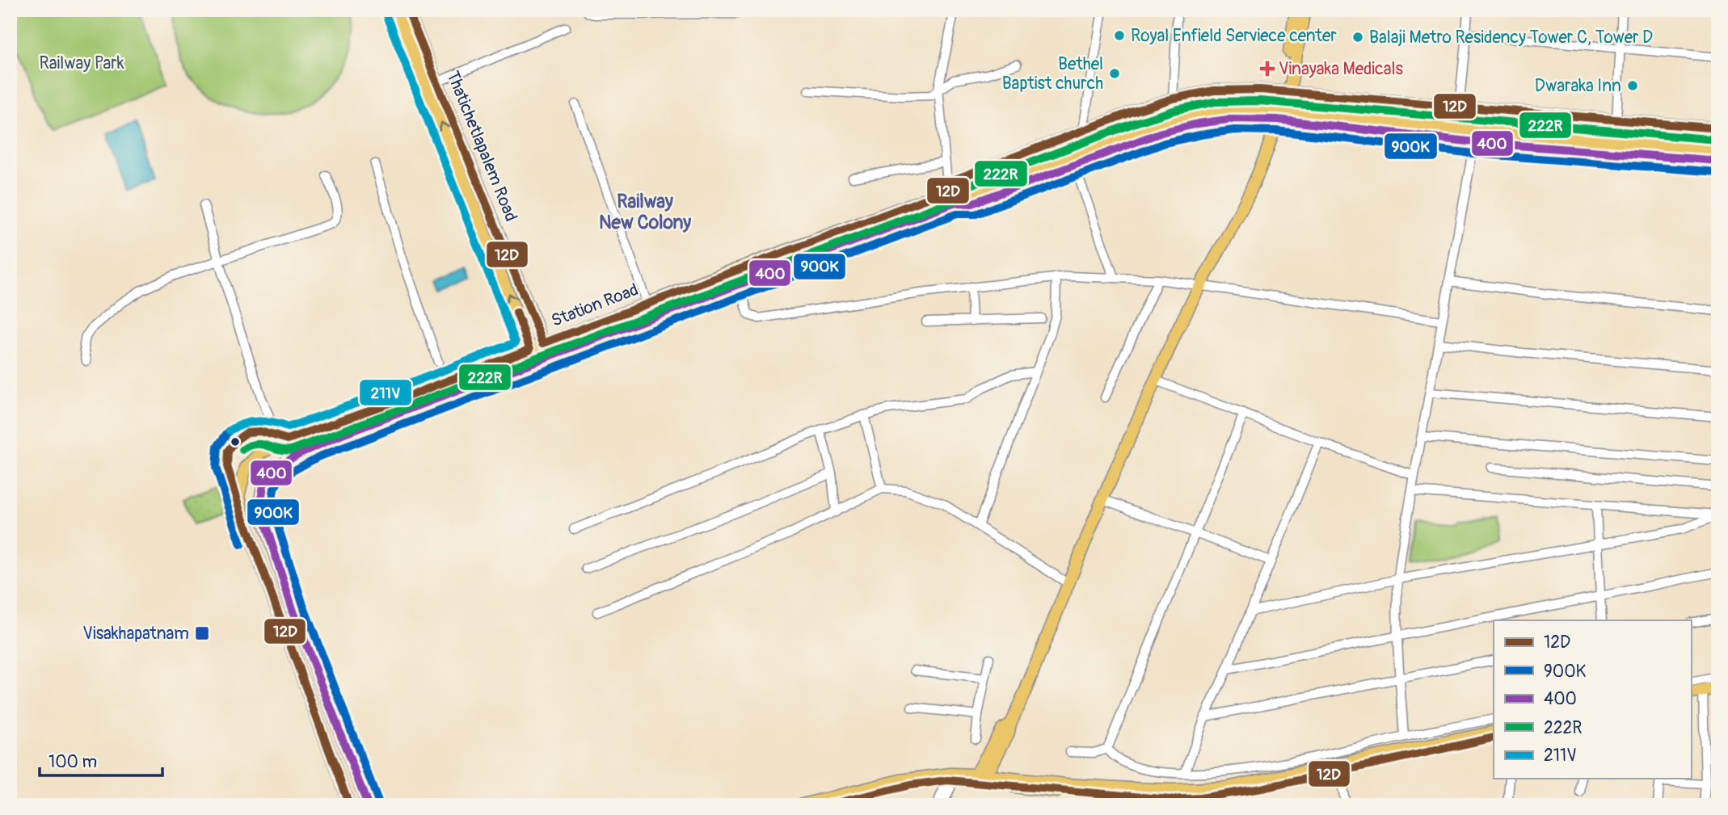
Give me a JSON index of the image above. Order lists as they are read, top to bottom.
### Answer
{
  "streets": {
    "main road": ["Thatichetlapalem Road", "Station Road"]
  },
  "crossings": [
    ["Thatichetlapalem Road", "Station Road"]
  ],
  "districts": ["Railway New Colony"],
  "parks": ["Railway Park"],
  "places": {
    "other": [
      "Royal Enfield Serviece center",
      "Balaji Metro Residency Tower C, Tower D",
      "Bethel Baptist church",
      "Dwaraka Inn"
    ],
    "health": ["Vinayaka Medicals"],
    "transit": ["Visakhapatnam"]
  },
  "lines": [
    "transit line 12D",
    "transit line 211V",
    "transit line 222R",
    "transit line 400",
    "transit line 900K"
  ],
  "legend": [
    "12D",
    "900K",
    "400",
    "222R",
    "211V"
  ],
  "scale_bar": "100 m"
}
